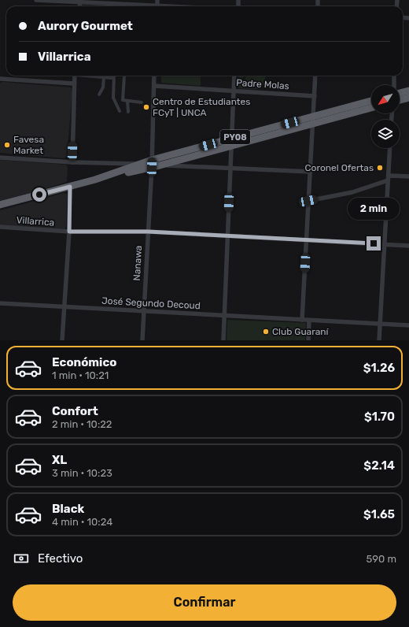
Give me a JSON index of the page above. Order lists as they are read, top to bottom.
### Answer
{
  "streets": {
    "highway": ["PY08"],
    "street": [
      "Padre Molas",
      "Villarrica",
      "Nanawa",
      "José Segundo Decoud"
    ]
  },
  "crossings": [
    ["Padre Molas", "Nanawa"],
    ["PY08", "Nanawa"],
    ["Villarrica", "Nanawa"],
    ["Nanawa", "José Segundo Decoud"]
  ],
  "places": [
    "Centro de Estudiantes FCyT | UNCA",
    "Favesa Market",
    "Coronel Ofertas",
    "Club Guaraní"
  ],
  "north": "bottom left",
  "page": {
    "banner": ["Aurory Gourmet", "Villarrica"],
    "bubble": "2 min",
    "list": [
      {
        "name": "Económico",
        "note": "1 min · 10:21",
        "value": "$1.26"
      },
      {
        "name": "Confort",
        "note": "2 min · 10:22",
        "value": "$1.70"
      },
      {
        "name": "XL",
        "note": "3 min · 10:23",
        "value": "$2.14"
      },
      {
        "name": "Black",
        "note": "4 min · 10:24",
        "value": "$1.65"
      }
    ],
    "pay": ["Efectivo", "590 m"],
    "buttons": "Confirmar"
  }
}
